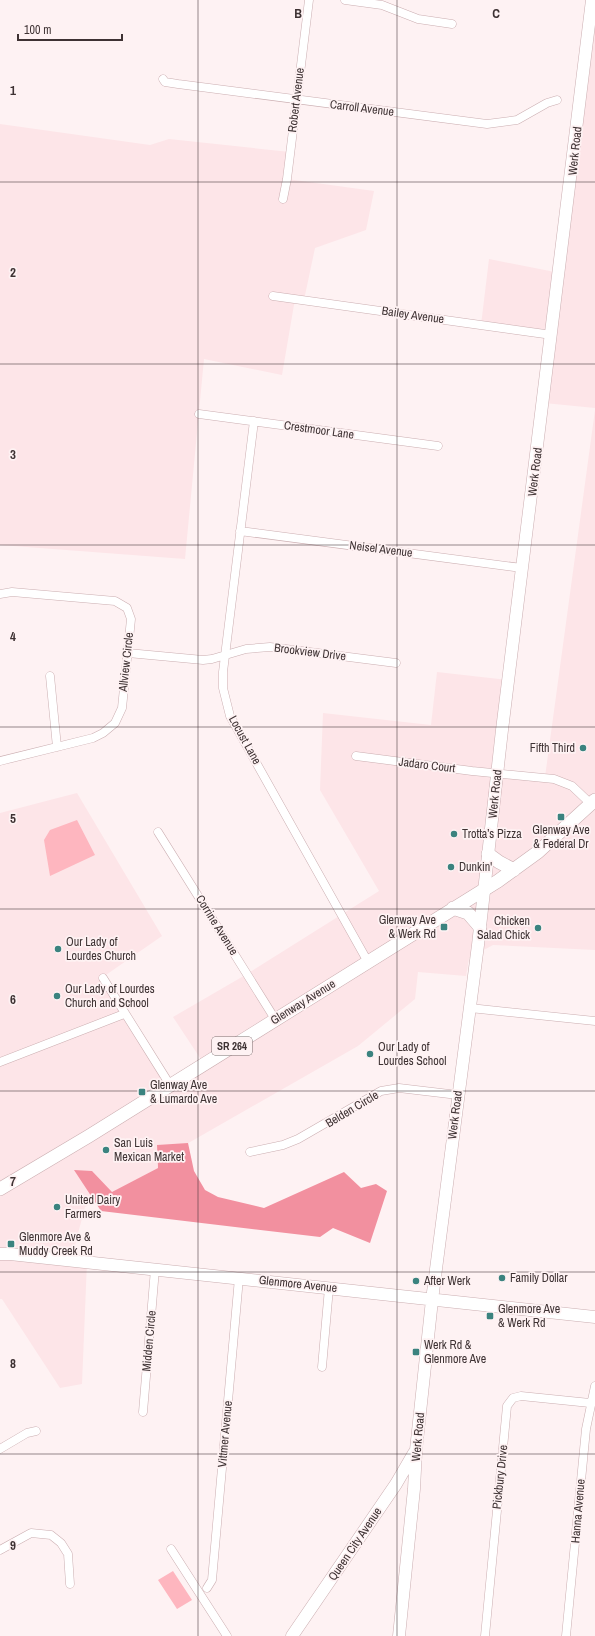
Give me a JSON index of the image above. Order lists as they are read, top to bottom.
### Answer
{
  "streets": {
    "main road": ["Glenway Avenue", "SR 264"],
    "street": [
      "Robert Avenue",
      "Carroll Avenue",
      "Werk Road",
      "Bailey Avenue",
      "Crestmoor Lane",
      "Neisel Avenue",
      "Brookview Drive",
      "Allview Circle",
      "Locust Lane",
      "Jadaro Court",
      "Corrine Avenue",
      "Belden Circle",
      "Glenmore Avenue",
      "Midden Circle",
      "Vittmer Avenue",
      "Pickbury Drive",
      "Hanna Avenue",
      "Queen City Avenue"
    ]
  },
  "crossings": [
    ["Robert Avenue", "Carroll Avenue"],
    ["Werk Road", "Bailey Avenue"],
    ["Werk Road", "Neisel Avenue"],
    ["Werk Road", "Jadaro Court"],
    ["Werk Road", "Glenway Avenue"],
    ["Werk Road", "Belden Circle"],
    ["Werk Road", "Glenmore Avenue"],
    ["Werk Road", "Queen City Avenue"],
    ["Crestmoor Lane", "Locust Lane"],
    ["Neisel Avenue", "Locust Lane"],
    ["Brookview Drive", "Allview Circle"],
    ["Brookview Drive", "Locust Lane"],
    ["Locust Lane", "Glenway Avenue"],
    ["Jadaro Court", "Glenway Avenue"],
    ["Corrine Avenue", "Glenway Avenue"],
    ["Glenmore Avenue", "Midden Circle"],
    ["Glenmore Avenue", "Vittmer Avenue"],
    ["Pickbury Drive", "Hanna Avenue"]
  ],
  "places": {
    "other": [
      "Fifth Third",
      "Trotta’s Pizza",
      "Dunkin'",
      "Chicken Salad Chick",
      "Our Lady of Lourdes Church",
      "Our Lady of Lourdes Church and School",
      "Our Lady of Lourdes School",
      "San Luis Mexican Market",
      "United Dairy Farmers",
      "Family Dollar",
      "After Werk"
    ],
    "transit": [
      "Glenway Ave & Federal Dr",
      "Glenway Ave & Werk Rd",
      "Glenway Ave & Lumardo Ave",
      "Glenmore Ave & Muddy Creek Rd",
      "Glenmore Ave & Werk Rd",
      "Werk Rd & Glenmore Ave"
    ]
  },
  "scale_bar": "100 m",
  "grid": {
    "columns": ["B", "C"],
    "rows": [
      "1",
      "2",
      "3",
      "4",
      "5",
      "6",
      "7",
      "8",
      "9"
    ]
  }
}
